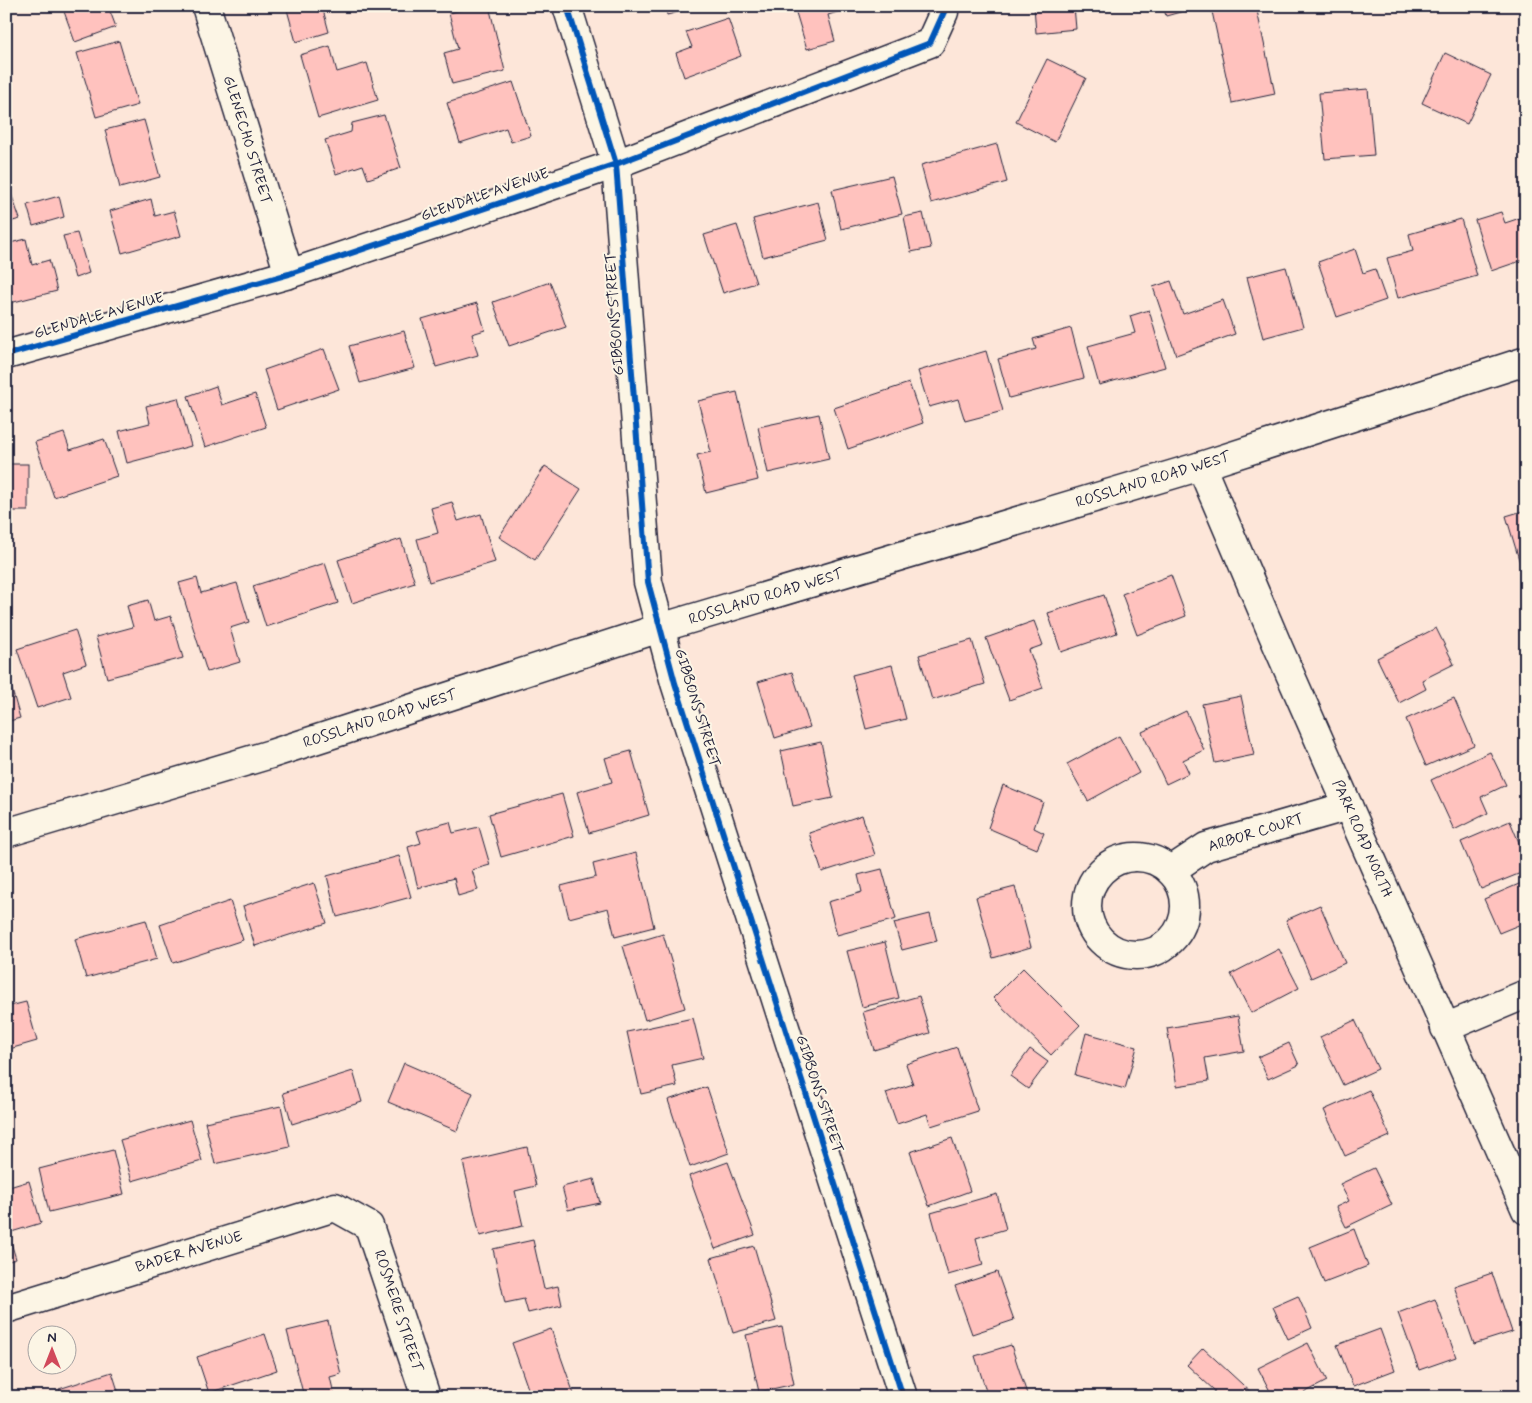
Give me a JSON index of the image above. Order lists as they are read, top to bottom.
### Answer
{
  "streets": {
    "street": [
      "GLENECHO STREET",
      "GLENDALE AVENUE",
      "GIBBONS STREET",
      "ROSSLAND ROAD WEST",
      "ARBOR COURT",
      "PARK ROAD NORTH",
      "BADER AVENUE",
      "ROSMERE STREET"
    ]
  },
  "crossings": [
    ["GLENECHO STREET", "GLENDALE AVENUE"],
    ["GLENDALE AVENUE", "GIBBONS STREET"],
    ["GIBBONS STREET", "ROSSLAND ROAD WEST"],
    ["ROSSLAND ROAD WEST", "PARK ROAD NORTH"],
    ["ARBOR COURT", "PARK ROAD NORTH"],
    ["BADER AVENUE", "ROSMERE STREET"]
  ],
  "north": "top"
}
